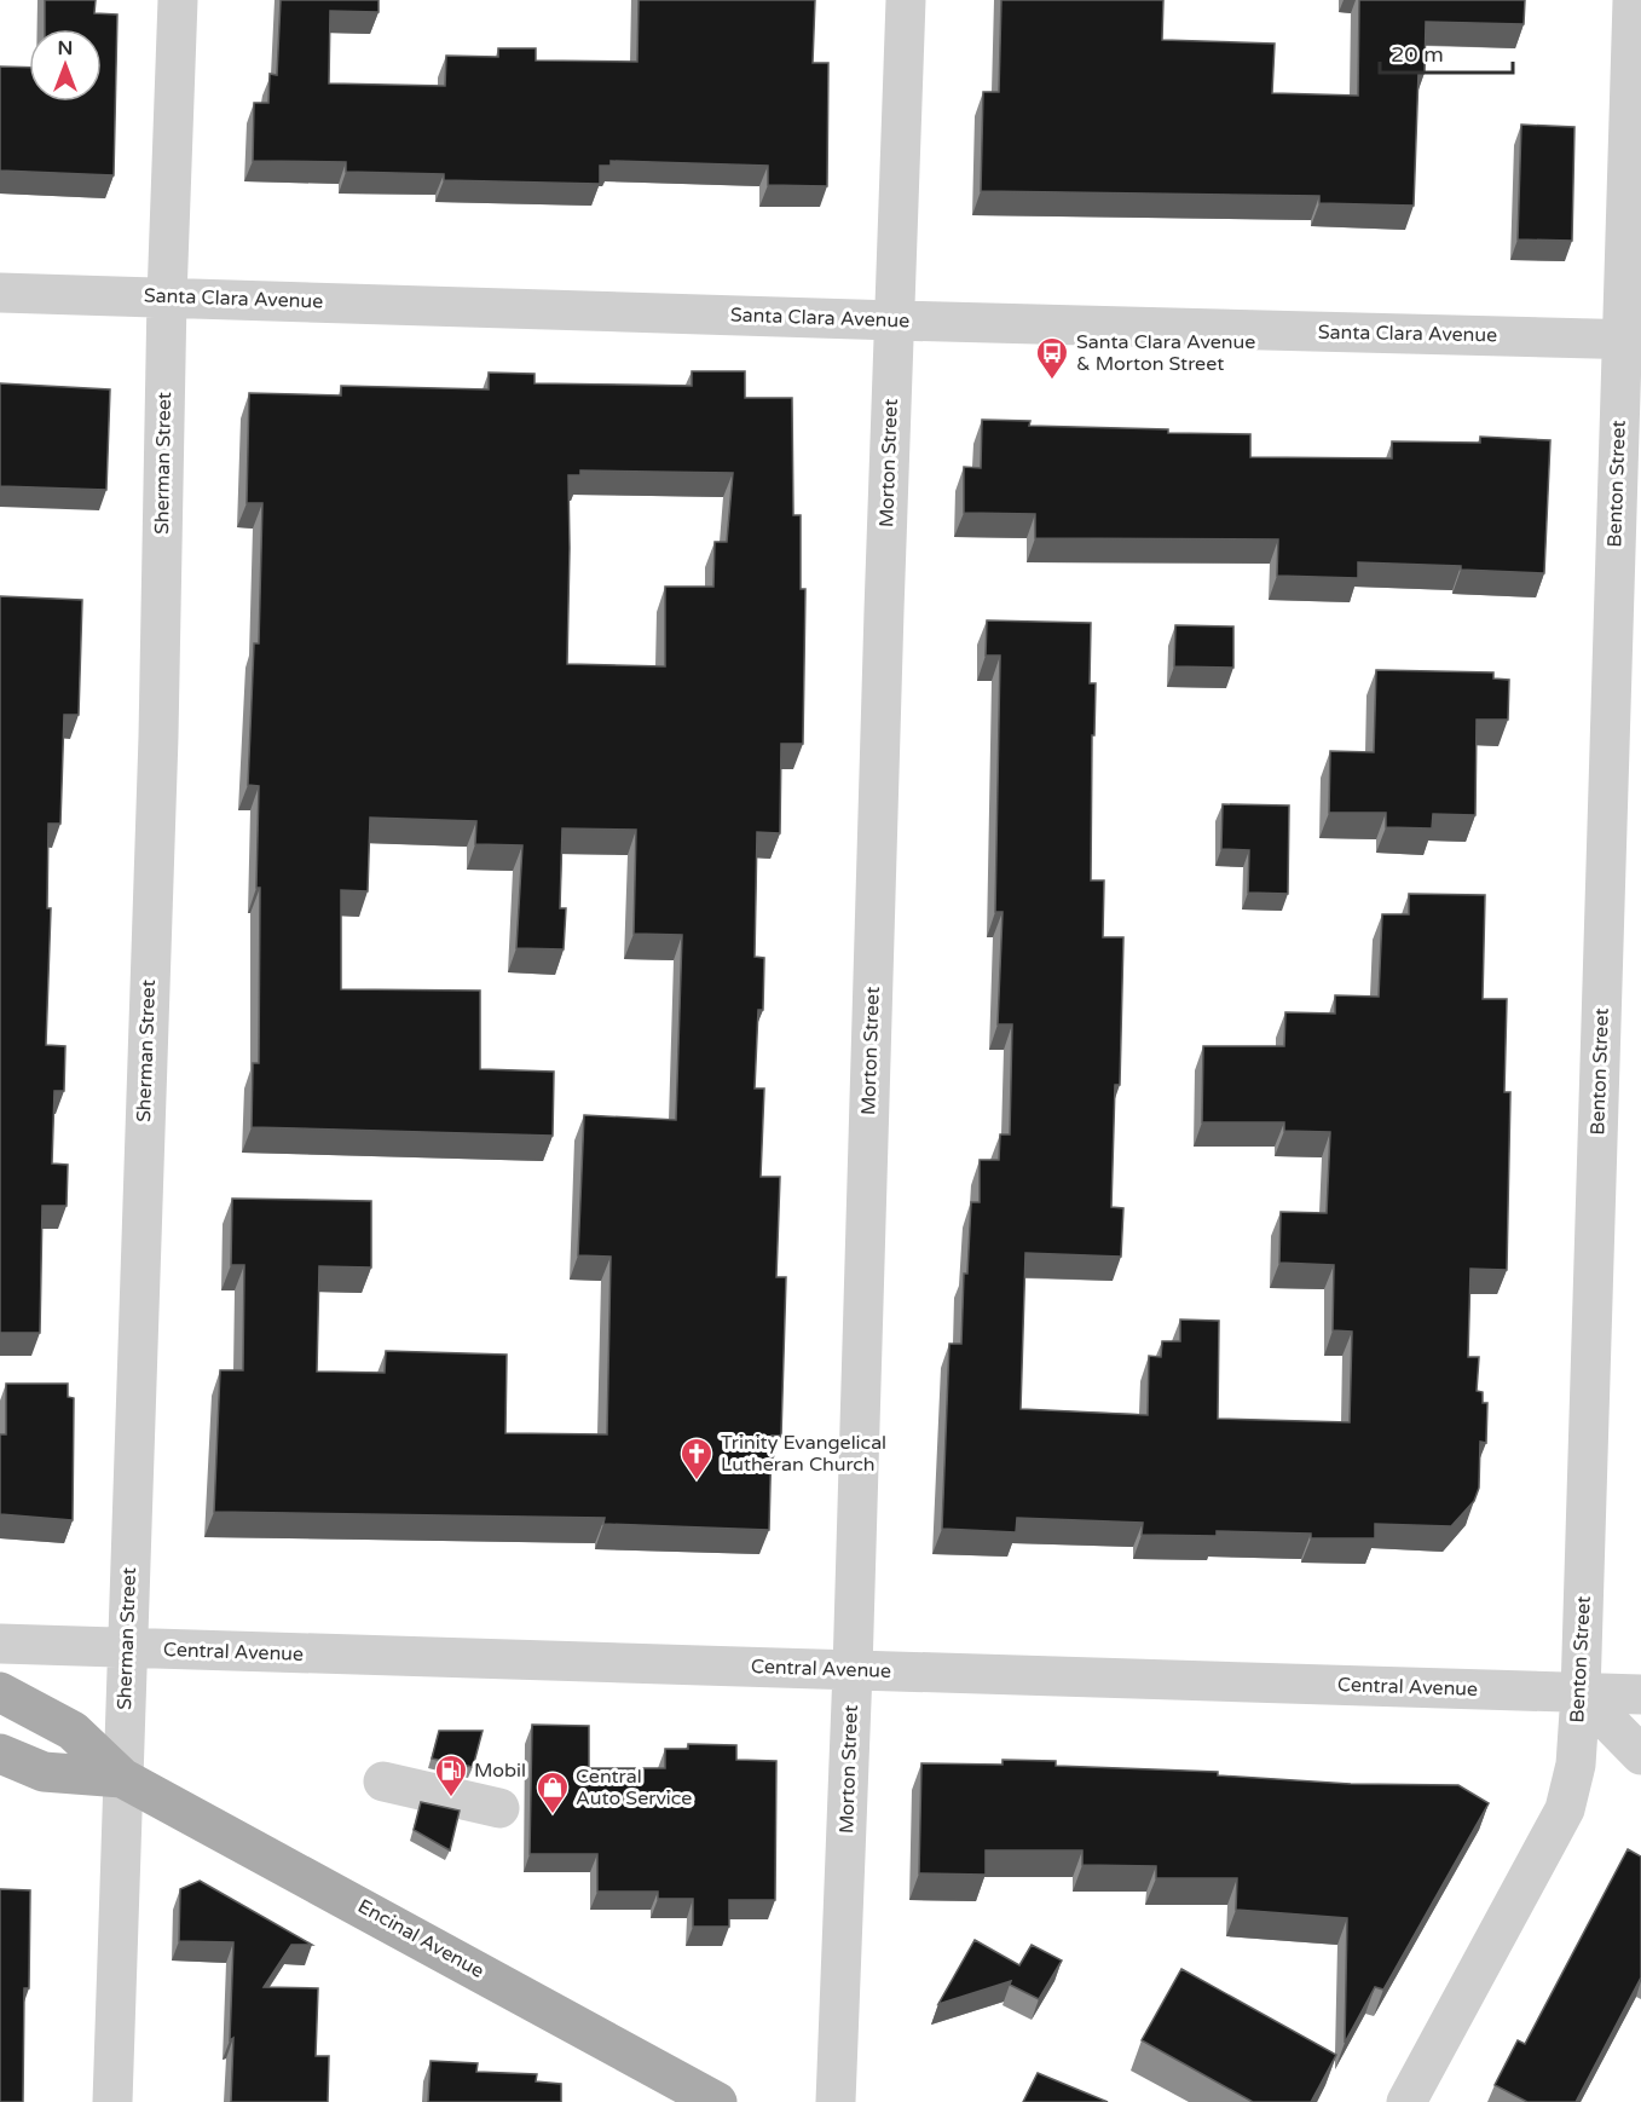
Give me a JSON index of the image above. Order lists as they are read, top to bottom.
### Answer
{
  "streets": {
    "main road": ["Encinal Avenue"],
    "street": [
      "Santa Clara Avenue",
      "Sherman Street",
      "Morton Street",
      "Benton Street",
      "Central Avenue"
    ]
  },
  "crossings": [
    ["Santa Clara Avenue", "Sherman Street"],
    ["Santa Clara Avenue", "Morton Street"],
    ["Santa Clara Avenue", "Benton Street"],
    ["Sherman Street", "Central Avenue"],
    ["Sherman Street", "Encinal Avenue"],
    ["Morton Street", "Central Avenue"],
    ["Benton Street", "Central Avenue"]
  ],
  "places": {
    "bus stop": ["Santa Clara Avenue & Morton Street"],
    "church": ["Trinity Evangelical Lutheran Church"],
    "fuel station": ["Mobil"],
    "shop": ["Central Auto Service"]
  },
  "scale_bar": "20 m",
  "north": "top"
}
